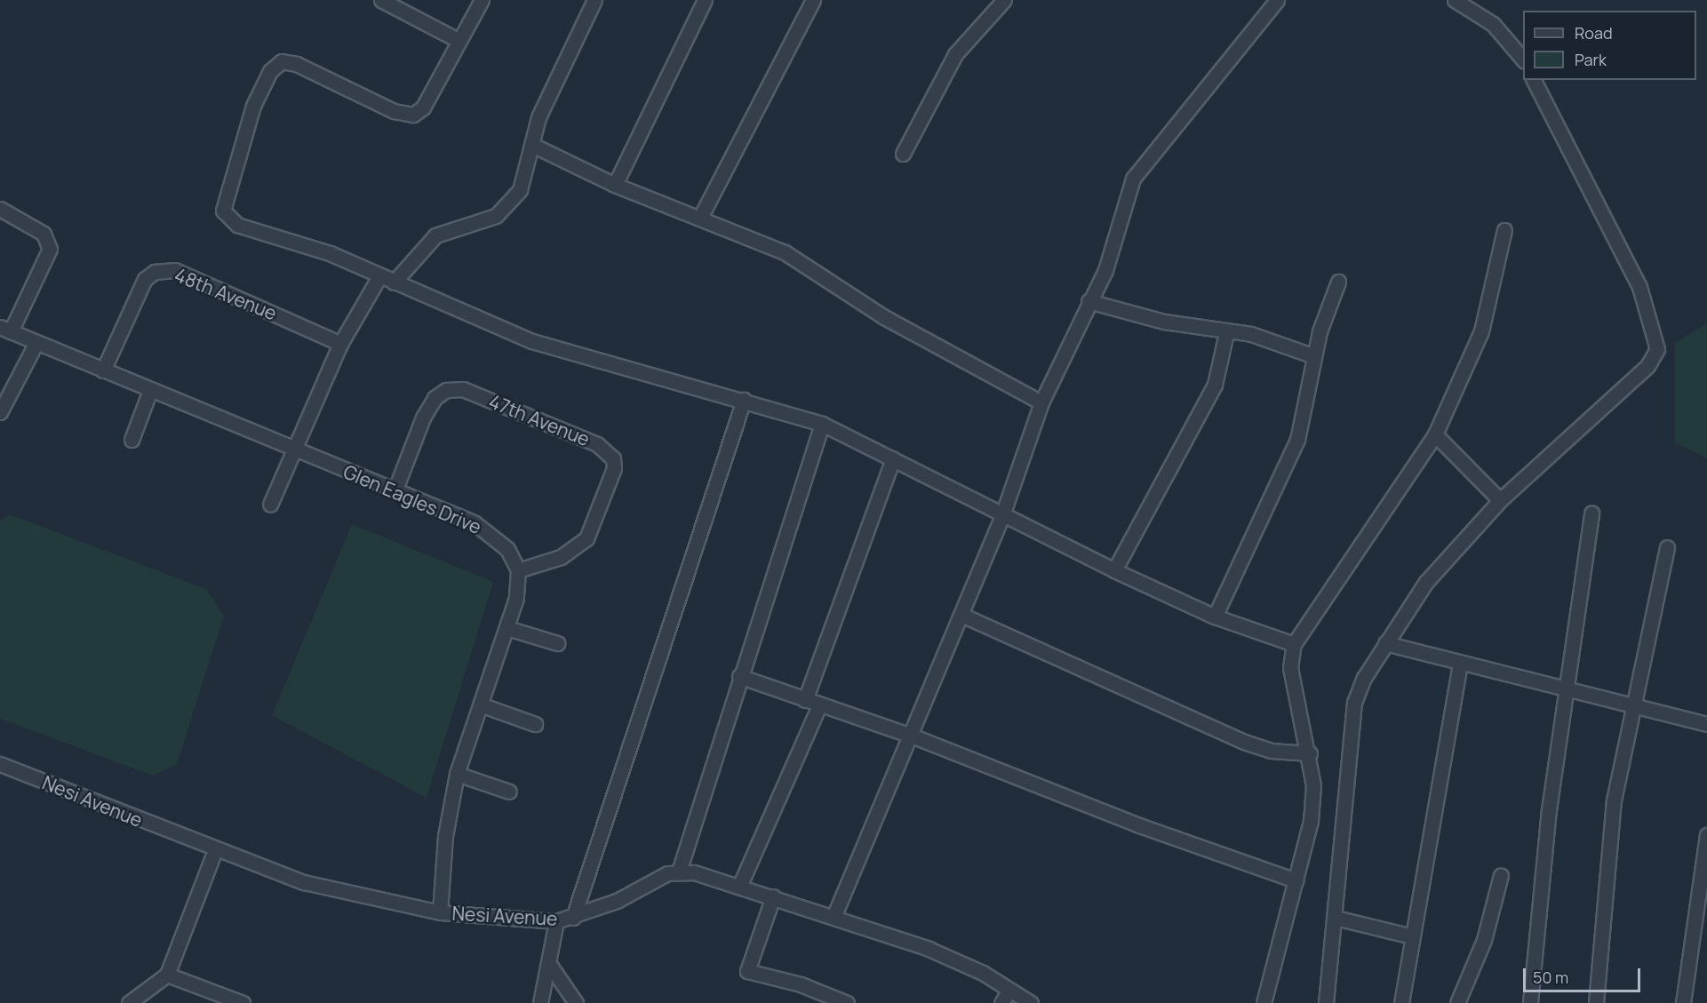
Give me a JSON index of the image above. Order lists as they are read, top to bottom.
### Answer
{
  "streets": {
    "street": [
      "48th Avenue",
      "47th Avenue",
      "Glen Eagles Drive",
      "Nesi Avenue"
    ]
  },
  "crossings": [
    ["48th Avenue", "Glen Eagles Drive"],
    ["47th Avenue", "Glen Eagles Drive"]
  ],
  "legend": ["Road", "Park"],
  "scale_bar": "50 m"
}
